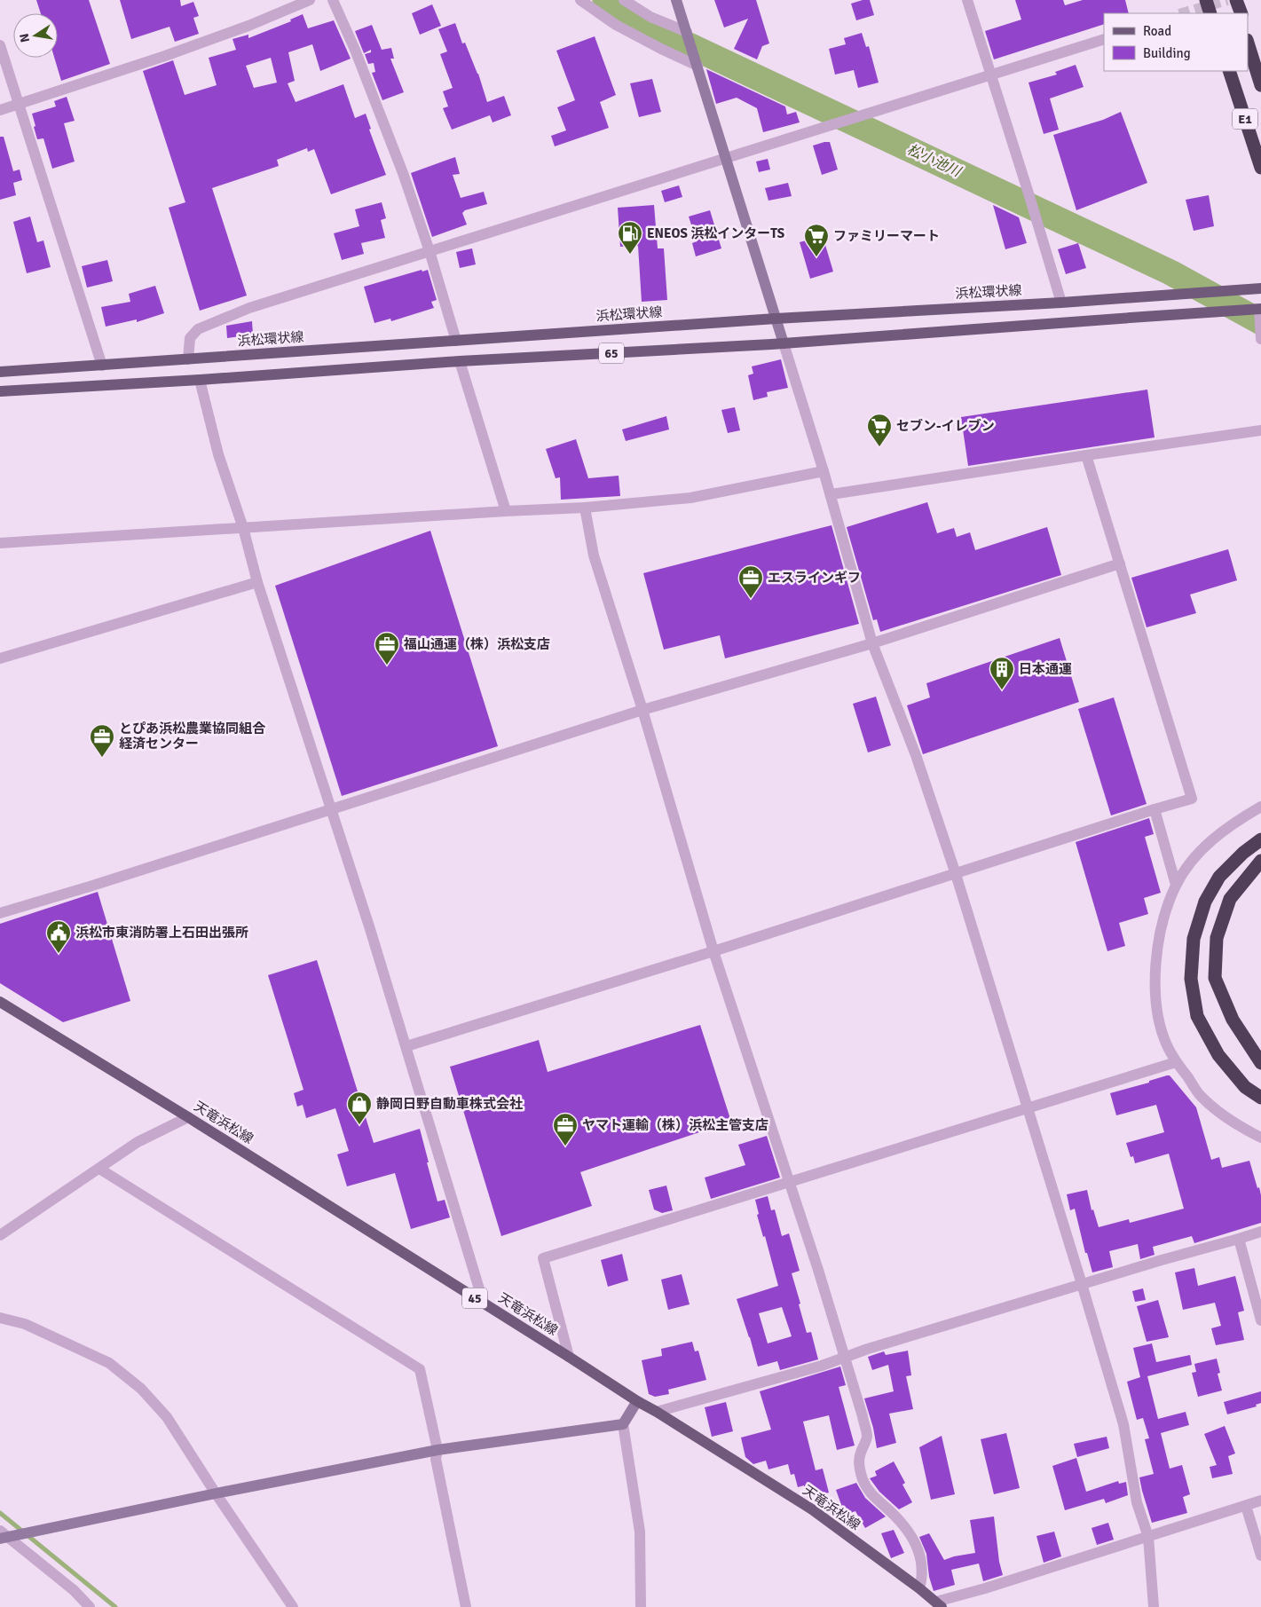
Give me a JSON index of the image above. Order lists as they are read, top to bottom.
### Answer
{
  "streets": {
    "highway": ["E1"],
    "main road": [
      "浜松環状線",
      "65",
      "天竜浜松線",
      "45"
    ]
  },
  "water": ["松小池川"],
  "places": {
    "fuel station": ["ENEOS 浜松インターTS"],
    "supermarket": ["ファミリーマート", "セブン-イレブン"],
    "office": [
      "エスラインギフ",
      "福山通運（株）浜松支店",
      "とぴあ浜松農業協同組合 経済センター",
      "ヤマト運輸（株）浜松主管支店"
    ],
    "building": ["日本通運"],
    "public building": ["浜松市東消防署上石田出張所"],
    "shop": ["静岡日野自動車株式会社"]
  },
  "legend": ["Road", "Building"],
  "north": "left"
}
